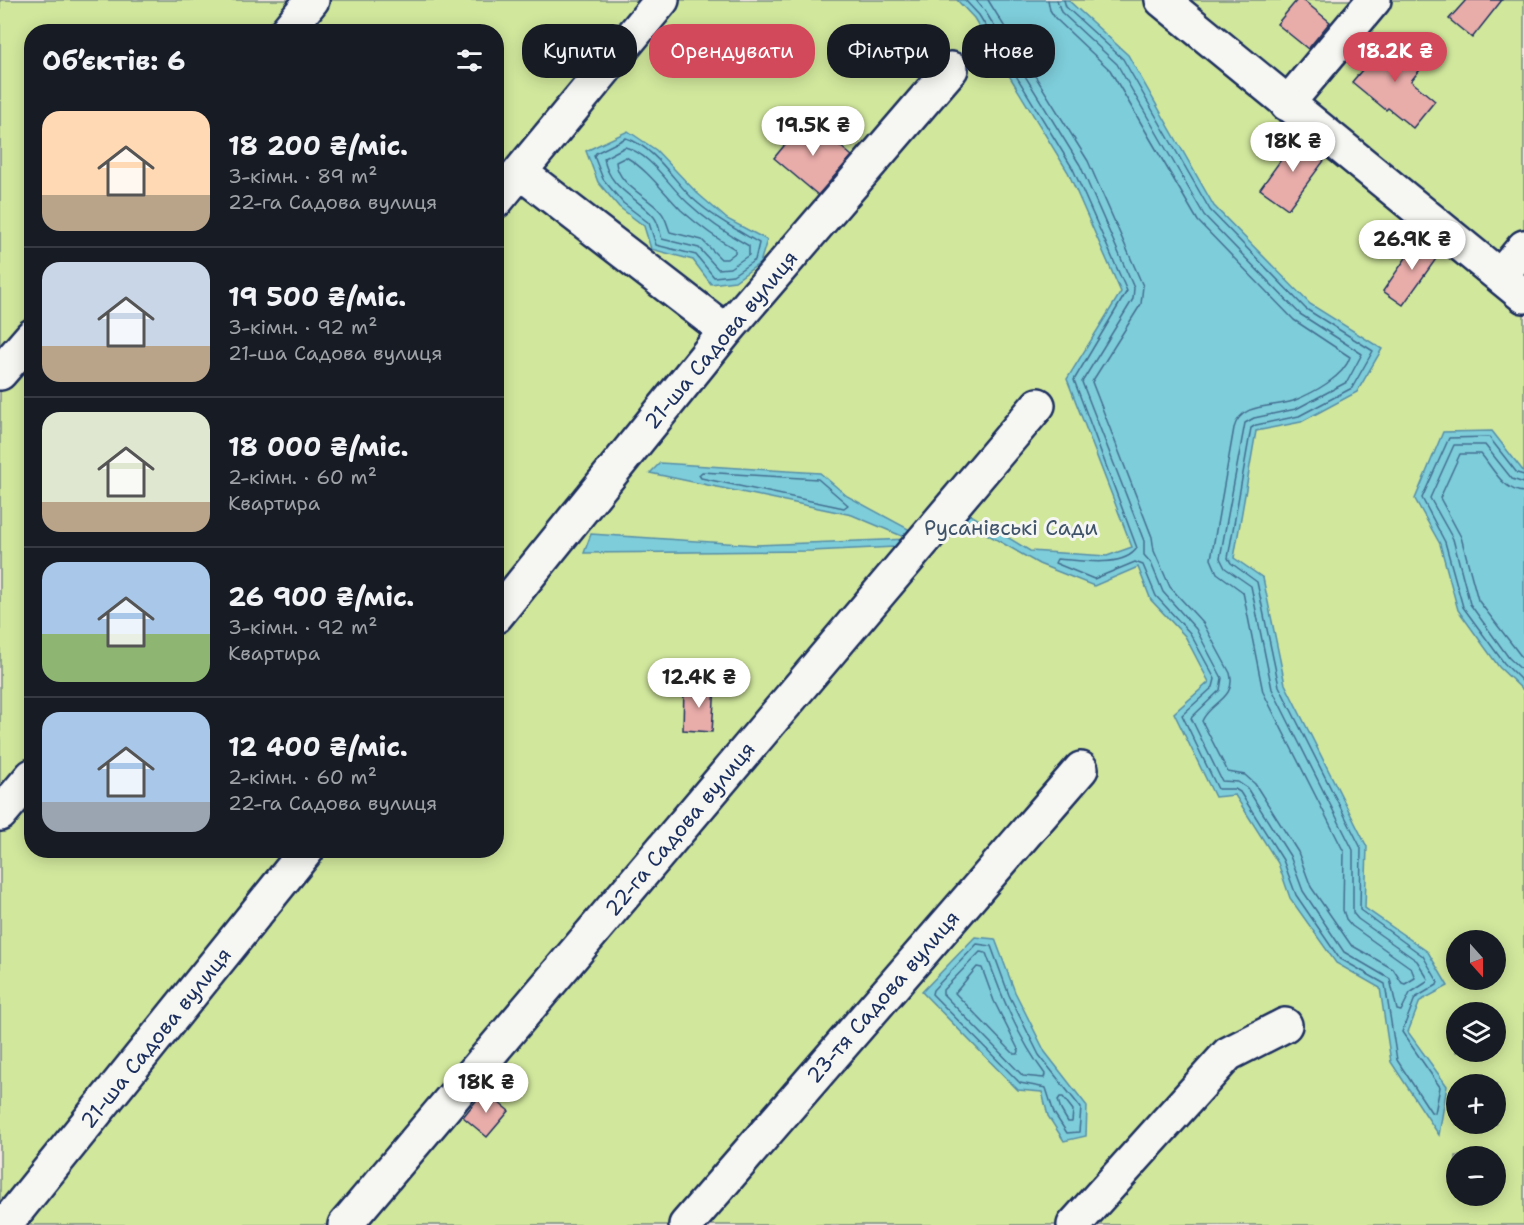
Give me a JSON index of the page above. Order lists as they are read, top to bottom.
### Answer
{
  "streets": {
    "street": ["21-ша Садова вулиця", "22-га Садова вулиця", "23-тя Садова вулиця"]
  },
  "parks": ["Русанівські Сади"],
  "north": "bottom",
  "page": {
    "chip": [
      "Купити",
      "Орендувати",
      "Фільтри",
      "Нове"
    ],
    "heading": "Об’єктів: 6",
    "price": [
      "18.2K ₴",
      "19.5K ₴",
      "18K ₴",
      "26.9K ₴",
      "12.4K ₴",
      "18K ₴"
    ],
    "list": [
      {
        "name": "18 200 ₴/міс.",
        "note": "3-кімн. · 89 m² · 22-га Садова вулиця"
      },
      {
        "name": "19 500 ₴/міс.",
        "note": "3-кімн. · 92 m² · 21-ша Садова вулиця"
      },
      {
        "name": "18 000 ₴/міс.",
        "note": "2-кімн. · 60 m² · Квартира"
      },
      {
        "name": "26 900 ₴/міс.",
        "note": "3-кімн. · 92 m² · Квартира"
      },
      {
        "name": "12 400 ₴/міс.",
        "note": "2-кімн. · 60 m² · 22-га Садова вулиця"
      }
    ],
    "map_buttons": ["+", "−"]
  }
}
